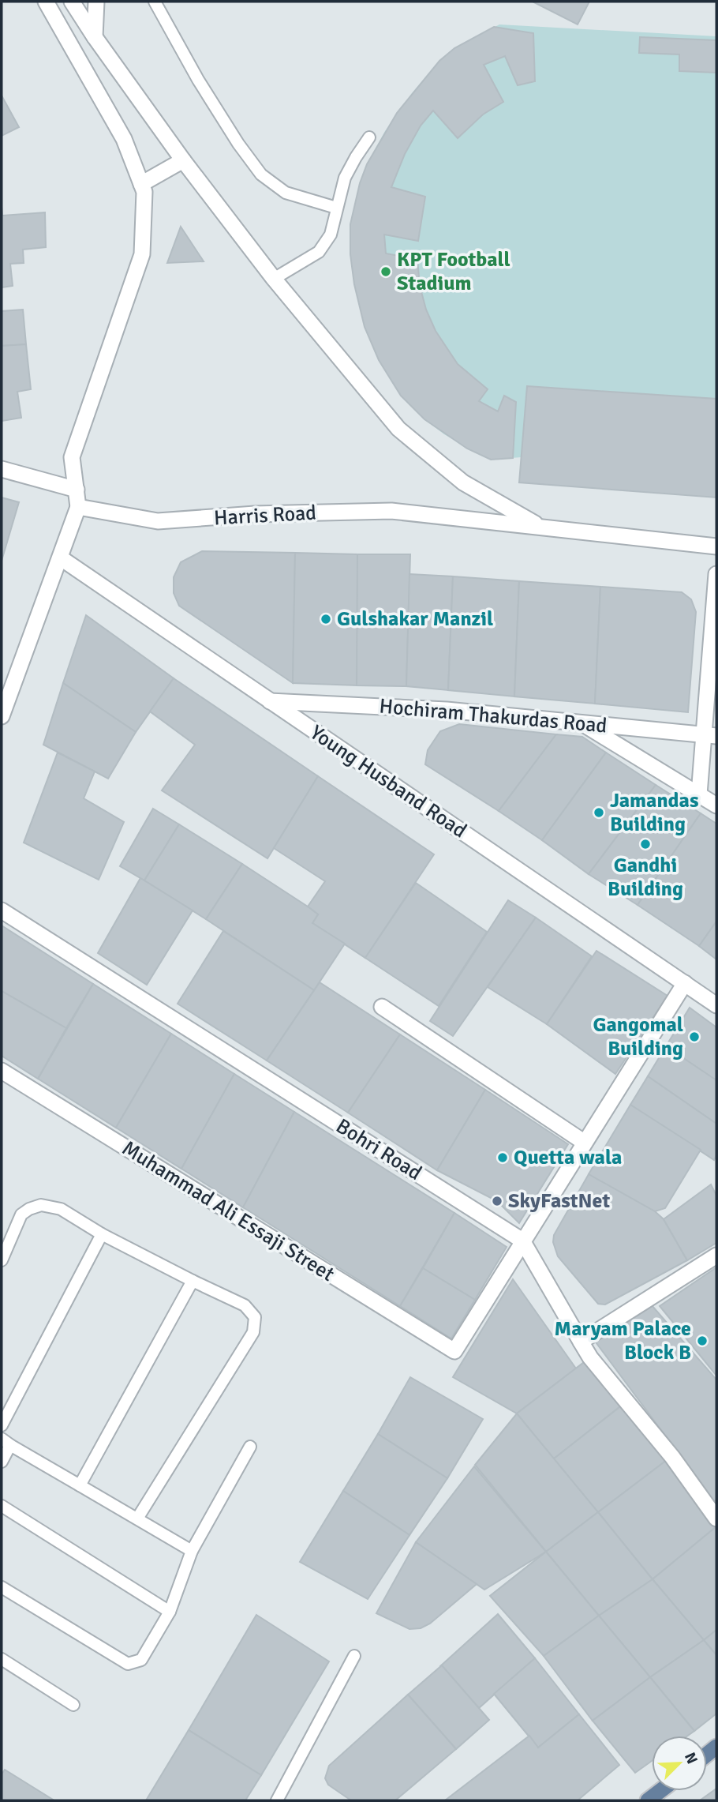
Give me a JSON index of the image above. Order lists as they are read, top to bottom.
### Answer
{
  "streets": {
    "street": [
      "Harris Road",
      "Hochiram Thakurdas Road",
      "Young Husband Road",
      "Bohri Road",
      "Muhammad Ali Essaji Street"
    ]
  },
  "crossings": [
    ["Hochiram Thakurdas Road", "Young Husband Road"],
    ["Bohri Road", "Muhammad Ali Essaji Street"]
  ],
  "places": [
    "KPT Football Stadium",
    "Gulshakar Manzil",
    "Jamandas Building",
    "Gandhi Building",
    "Gangomal Building",
    "Quetta wala",
    "SkyFastNet",
    "Maryam Palace Block B"
  ],
  "north": "top right"
}
